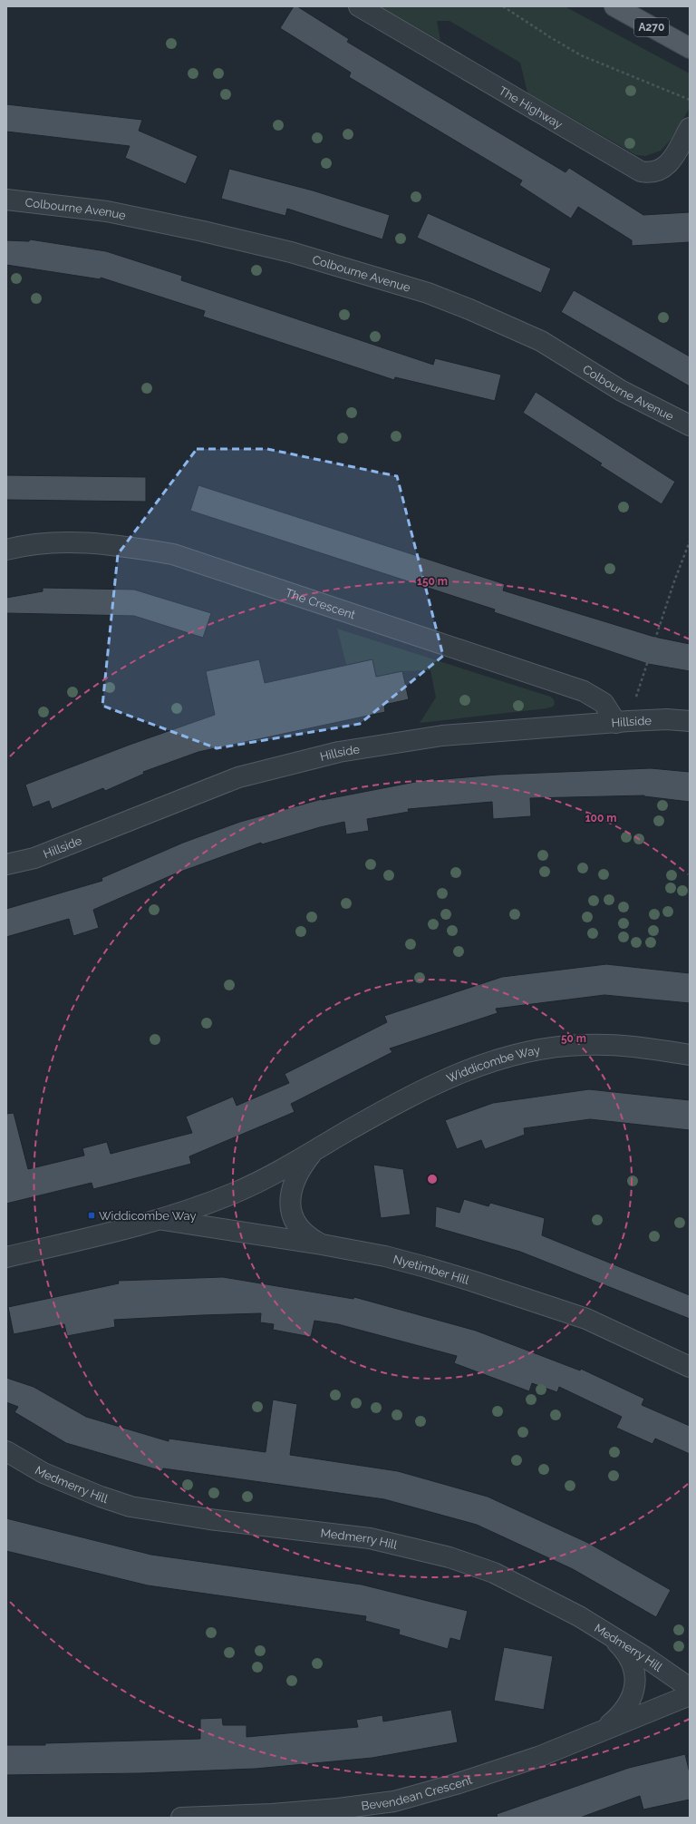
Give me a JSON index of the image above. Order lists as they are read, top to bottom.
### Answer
{
  "streets": {
    "main road": ["A270"],
    "street": [
      "The Highway",
      "Colbourne Avenue",
      "The Crescent",
      "Hillside",
      "Widdicombe Way",
      "Nyetimber Hill",
      "Medmerry Hill",
      "Bevendean Crescent"
    ]
  },
  "crossings": [
    ["The Crescent", "Hillside"],
    ["Widdicombe Way", "Nyetimber Hill"],
    ["Medmerry Hill", "Bevendean Crescent"]
  ],
  "places": {
    "transit": ["Widdicombe Way"]
  },
  "rings": ["150 m", "100 m", "50 m"]
}
